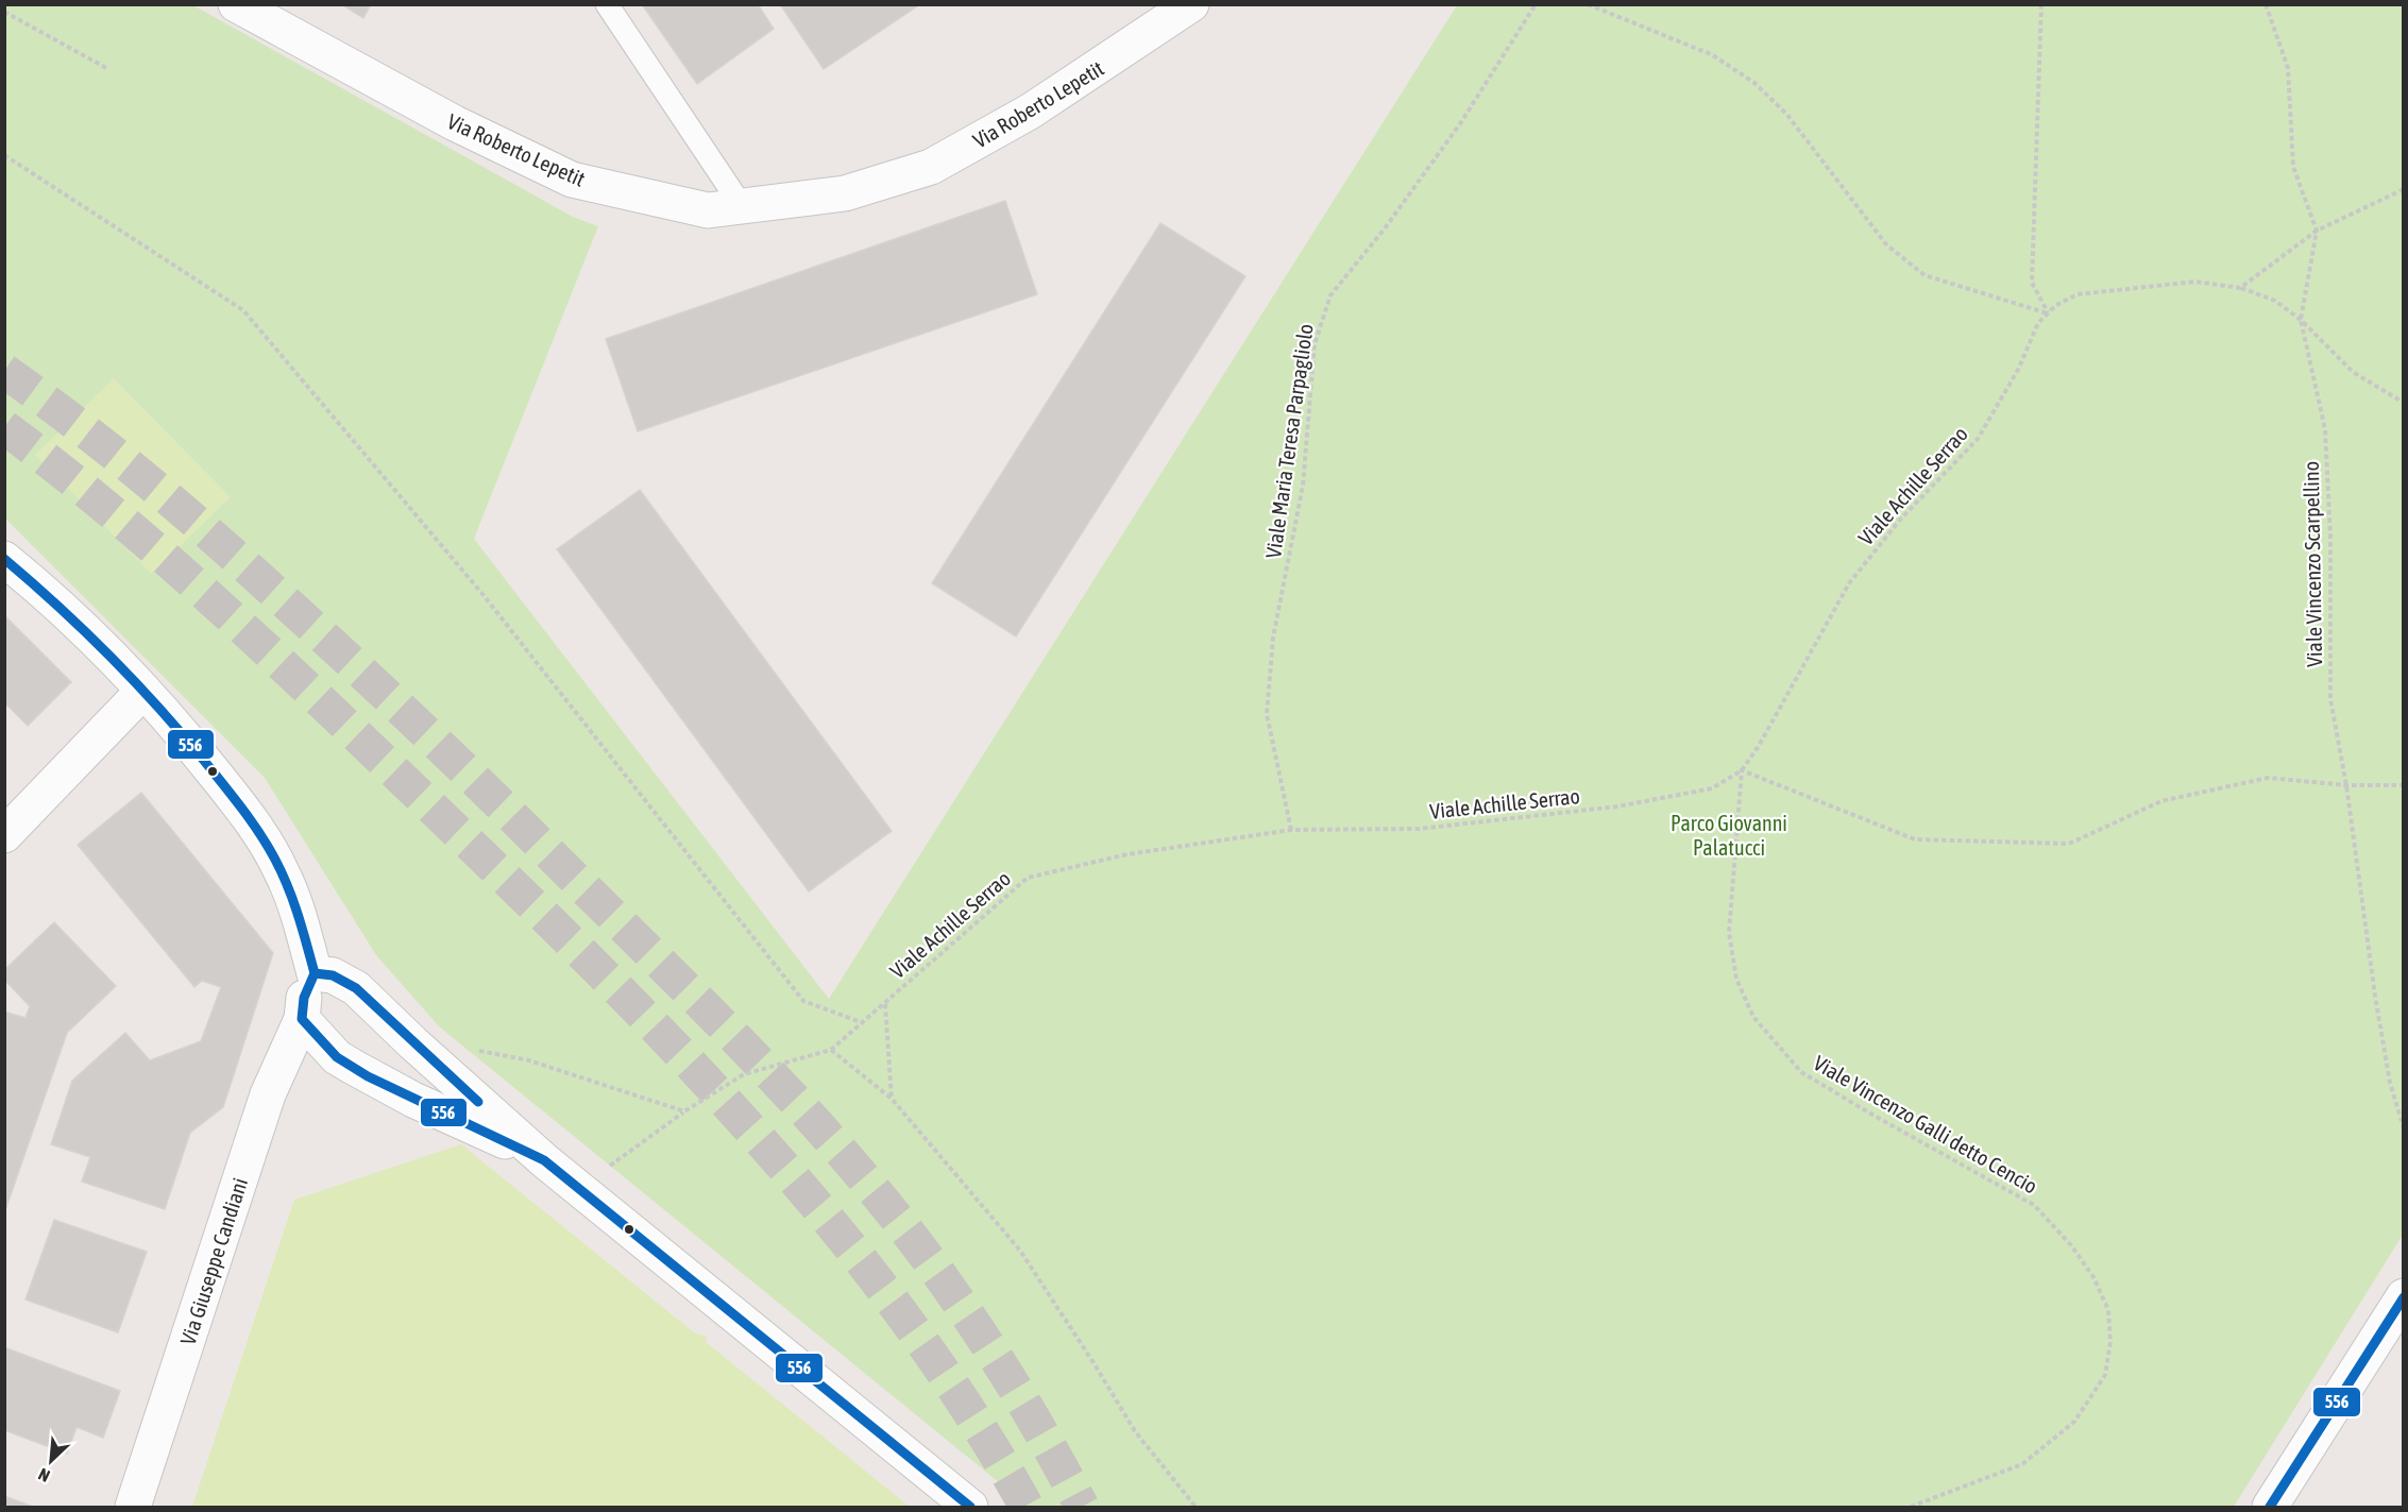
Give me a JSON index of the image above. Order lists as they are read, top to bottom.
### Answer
{
  "streets": {
    "street": ["Via Roberto Lepetit", "Via Giuseppe Candiani"],
    "path": [
      "Viale Maria Teresa Parpagliolo",
      "Viale Achille Serrao",
      "Viale Vincenzo Scarpellino",
      "Viale Vincenzo Galli detto Cencio"
    ]
  },
  "crossings": [
    ["Viale Maria Teresa Parpagliolo", "Viale Achille Serrao"],
    ["Viale Achille Serrao", "Viale Vincenzo Scarpellino"],
    ["Viale Achille Serrao", "Viale Vincenzo Galli detto Cencio"]
  ],
  "parks": ["Parco Giovanni Palatucci"],
  "lines": ["transit line 556"],
  "north": "bottom left"
}
